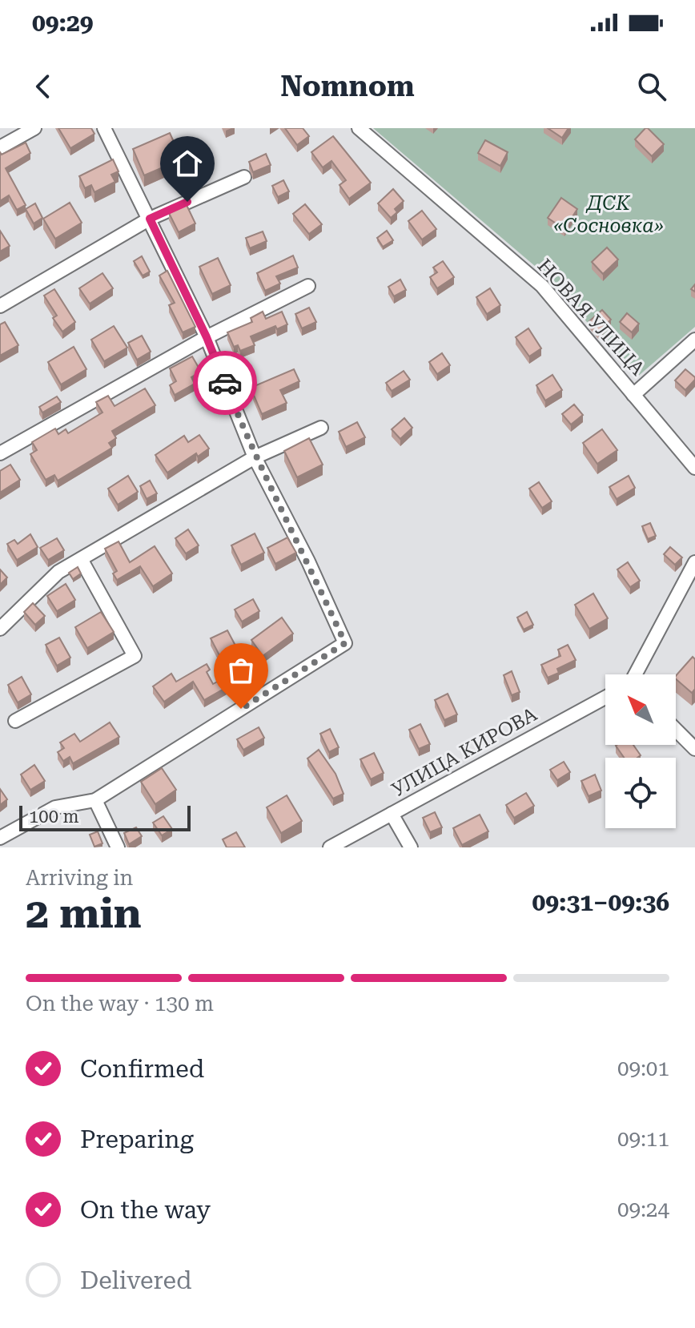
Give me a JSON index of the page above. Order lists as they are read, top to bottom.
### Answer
{
  "streets": {
    "street": ["НОВАЯ УЛИЦА", "УЛИЦА КИРОВА"]
  },
  "parks": ["ДСК «Сосновка»"],
  "scale_bar": "100 m",
  "north": "top left",
  "page": {
    "status": "09:29",
    "header": "Nomnom",
    "scale": "100 m",
    "heading": ["2 min", "Arriving in", "09:31–09:36"],
    "bar": "On the way · 130 m",
    "list": [
      ["Confirmed", "09:01"],
      ["Preparing", "09:11"],
      ["On the way", "09:24"],
      "Delivered"
    ]
  }
}
